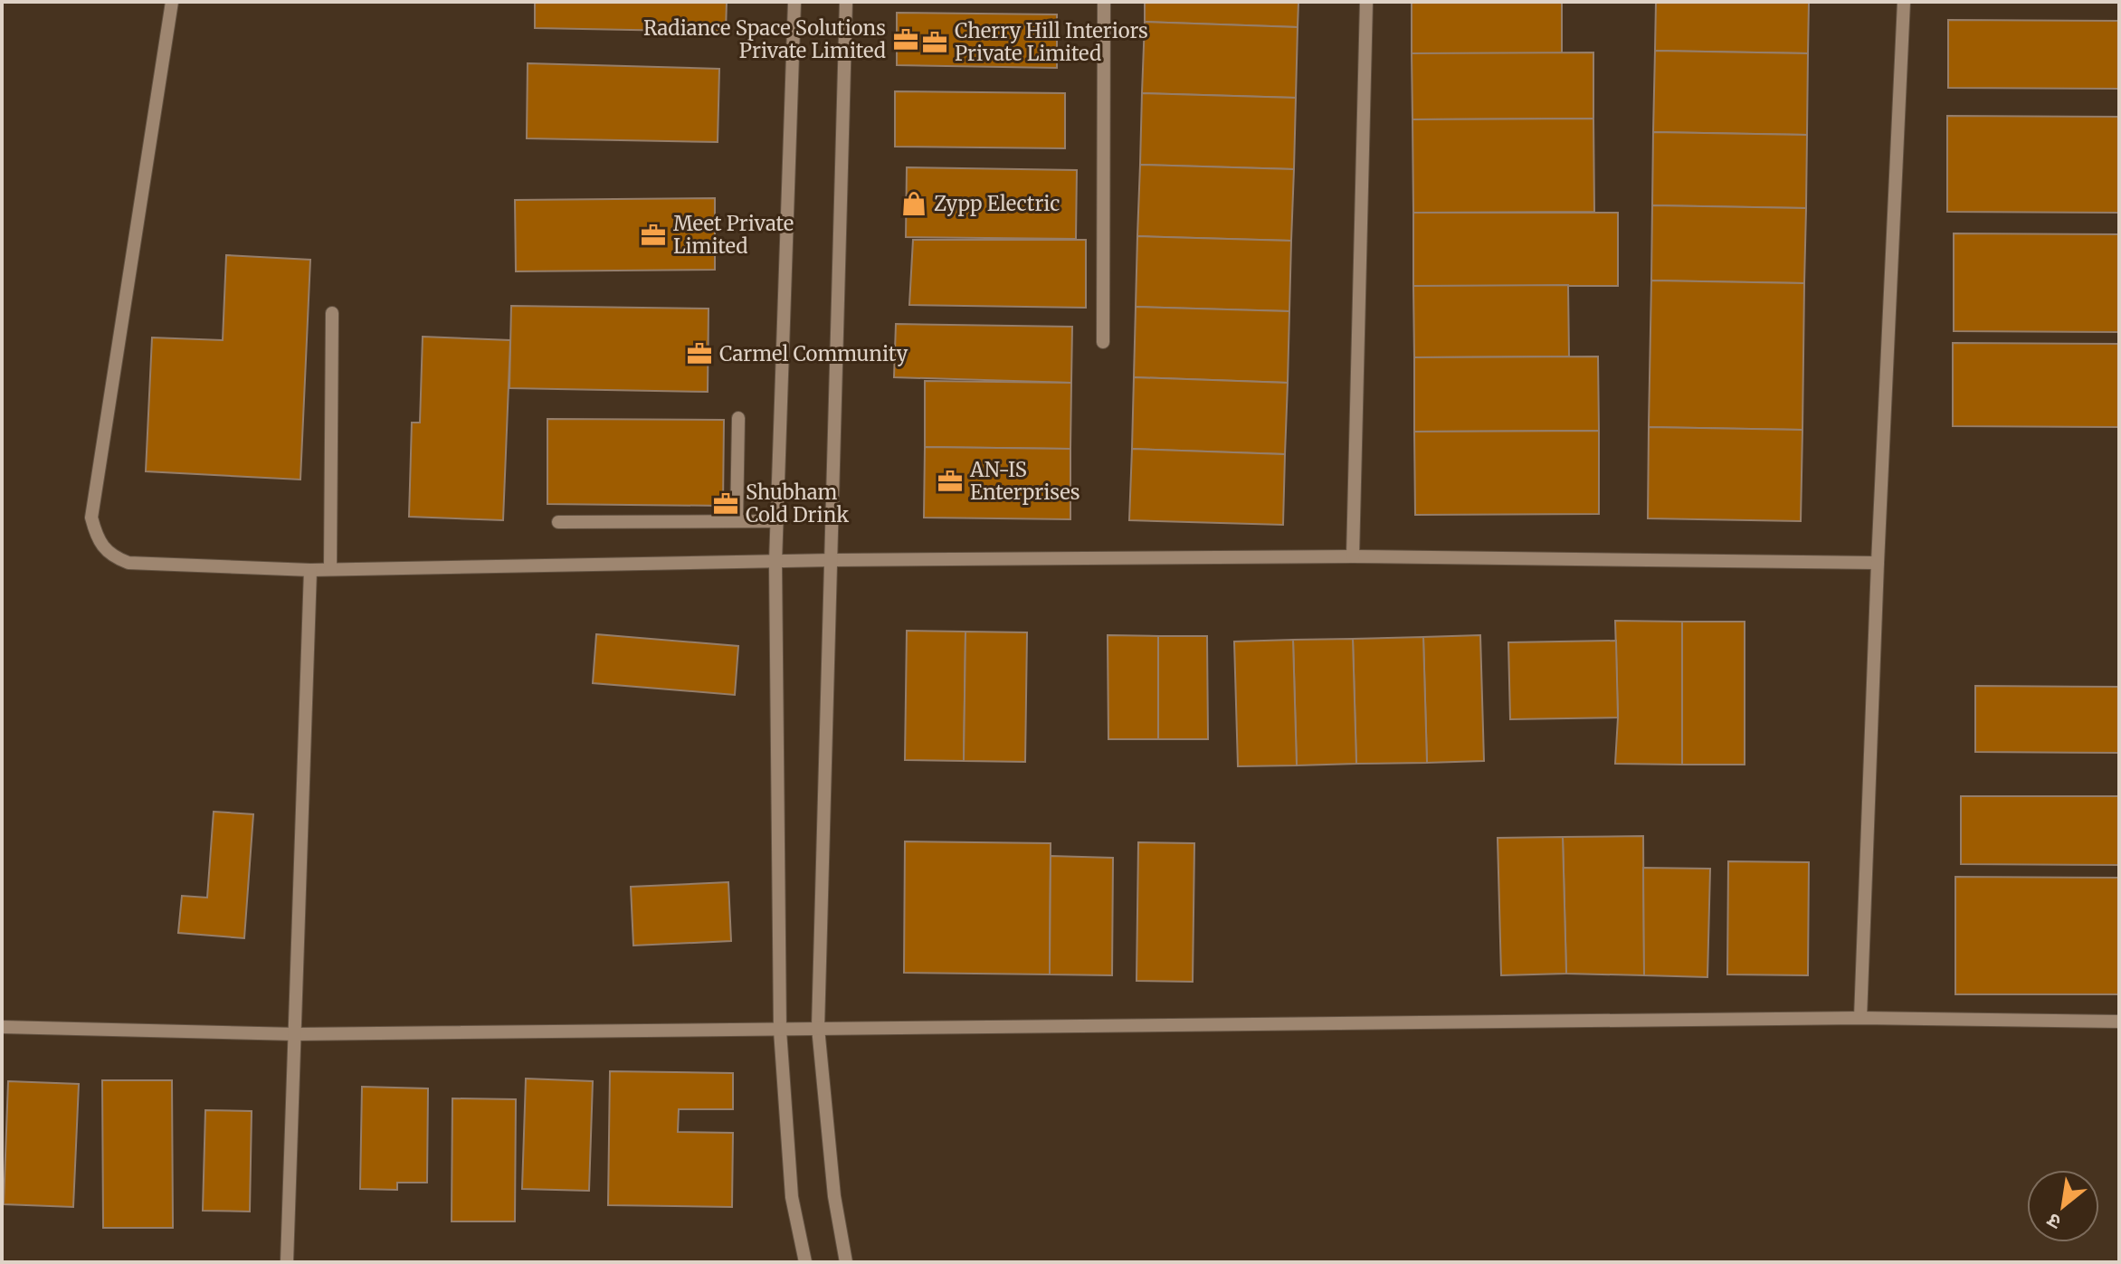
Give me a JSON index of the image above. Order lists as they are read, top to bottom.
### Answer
{
  "places": {
    "office": [
      "Radiance Space Solutions Private Limited",
      "Cherry Hill Interiors Private Limited",
      "Meet Private Limited",
      "Carmel Community",
      "AN-IS Enterprises",
      "Shubham Cold Drink"
    ],
    "shop": ["Zypp Electric"]
  },
  "north": "bottom left"
}
